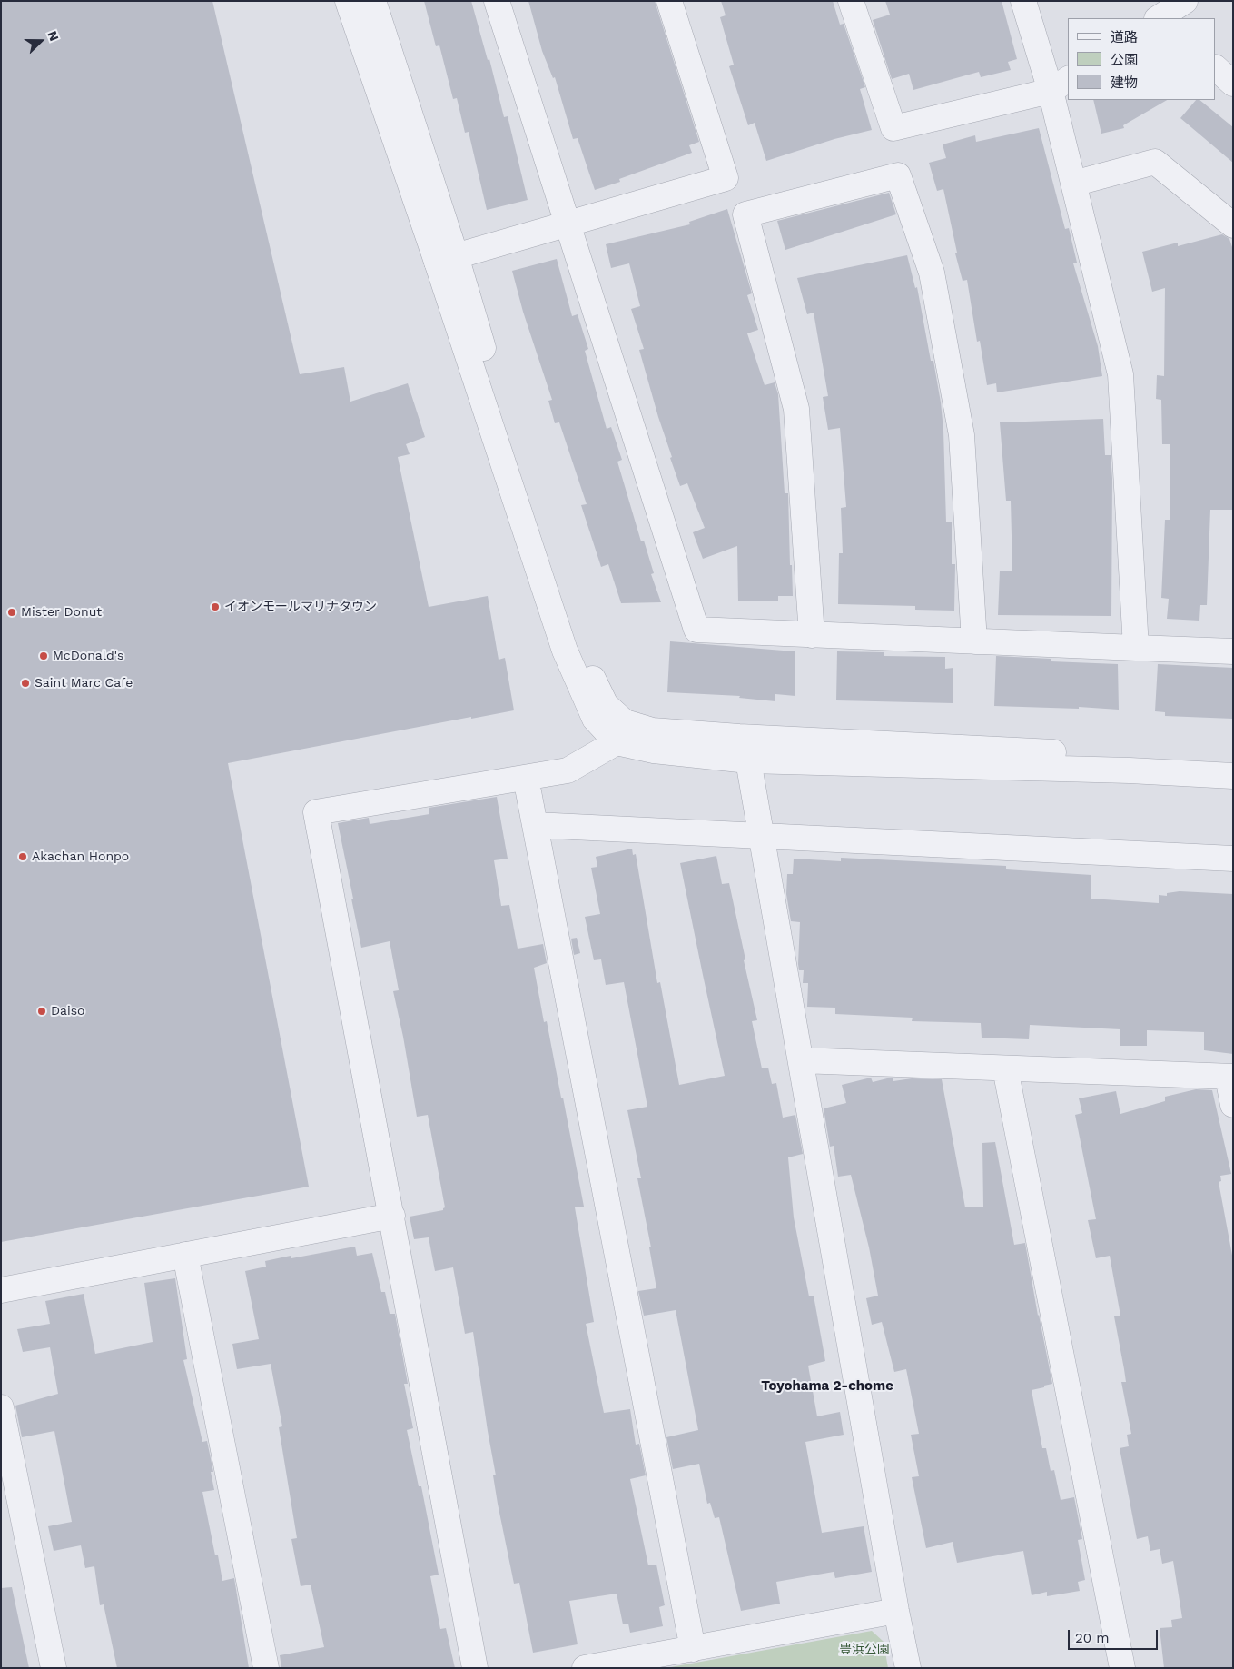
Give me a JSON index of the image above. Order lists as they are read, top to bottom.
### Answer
{
  "districts": ["Toyohama 2-chome"],
  "parks": ["豊浜公園"],
  "places": [
    "イオンモールマリナタウン",
    "Mister Donut",
    "McDonald's",
    "Saint Marc Cafe",
    "Akachan Honpo",
    "Daiso"
  ],
  "legend": ["道路", "公園", "建物"],
  "scale_bar": "20 m",
  "north": "right"
}
